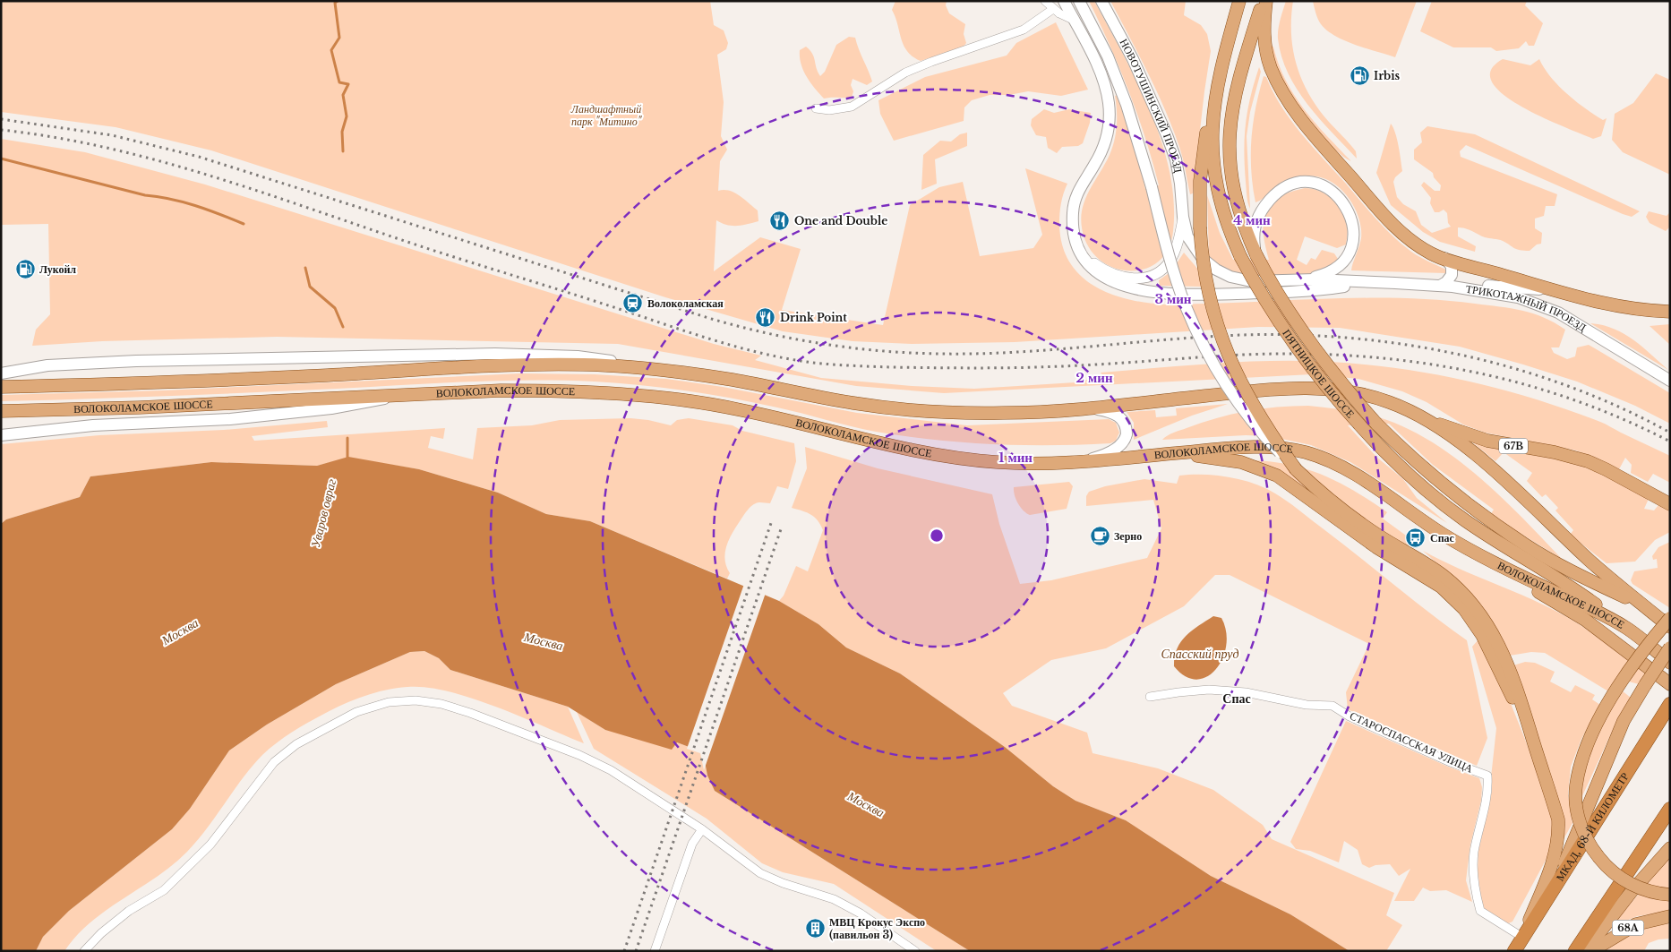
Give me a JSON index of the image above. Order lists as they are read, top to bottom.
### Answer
{
  "streets": {
    "highway": ["МКАД, 68-Й КИЛОМЕТР"],
    "main road": [
      "НОВОТУШИНСКИЙ ПРОЕЗД",
      "ТРИКОТАЖНЫЙ ПРОЕЗД",
      "ПЯТНИЦКОЕ ШОССЕ",
      "ВОЛОКОЛАМСКОЕ ШОССЕ",
      "67B",
      "68A"
    ],
    "street": ["СТАРОСПАССКАЯ УЛИЦА"]
  },
  "crossings": [
    ["НОВОТУШИНСКИЙ ПРОЕЗД", "ТРИКОТАЖНЫЙ ПРОЕЗД"],
    ["ПЯТНИЦКОЕ ШОССЕ", "ВОЛОКОЛАМСКОЕ ШОССЕ"],
    ["ВОЛОКОЛАМСКОЕ ШОССЕ", "67B"],
    ["СТАРОСПАССКАЯ УЛИЦА", "МКАД, 68-Й КИЛОМЕТР"]
  ],
  "districts": ["Спас"],
  "water": ["Уваров овраг", "Москва", "Спасский пруд"],
  "parks": ["Ландшафтный парк \"Митино\""],
  "places": {
    "fuel station": ["Irbis", "Лукойл"],
    "restaurant": ["One and Double", "Drink Point"],
    "station": ["Волоколамская"],
    "cafe": ["Зерно"],
    "bus stop": ["Спас"],
    "building": ["МВЦ Крокус Экспо (павильон 3)"]
  },
  "rings": [
    "4 мин",
    "3 мин",
    "2 мин",
    "1 мин"
  ]
}
